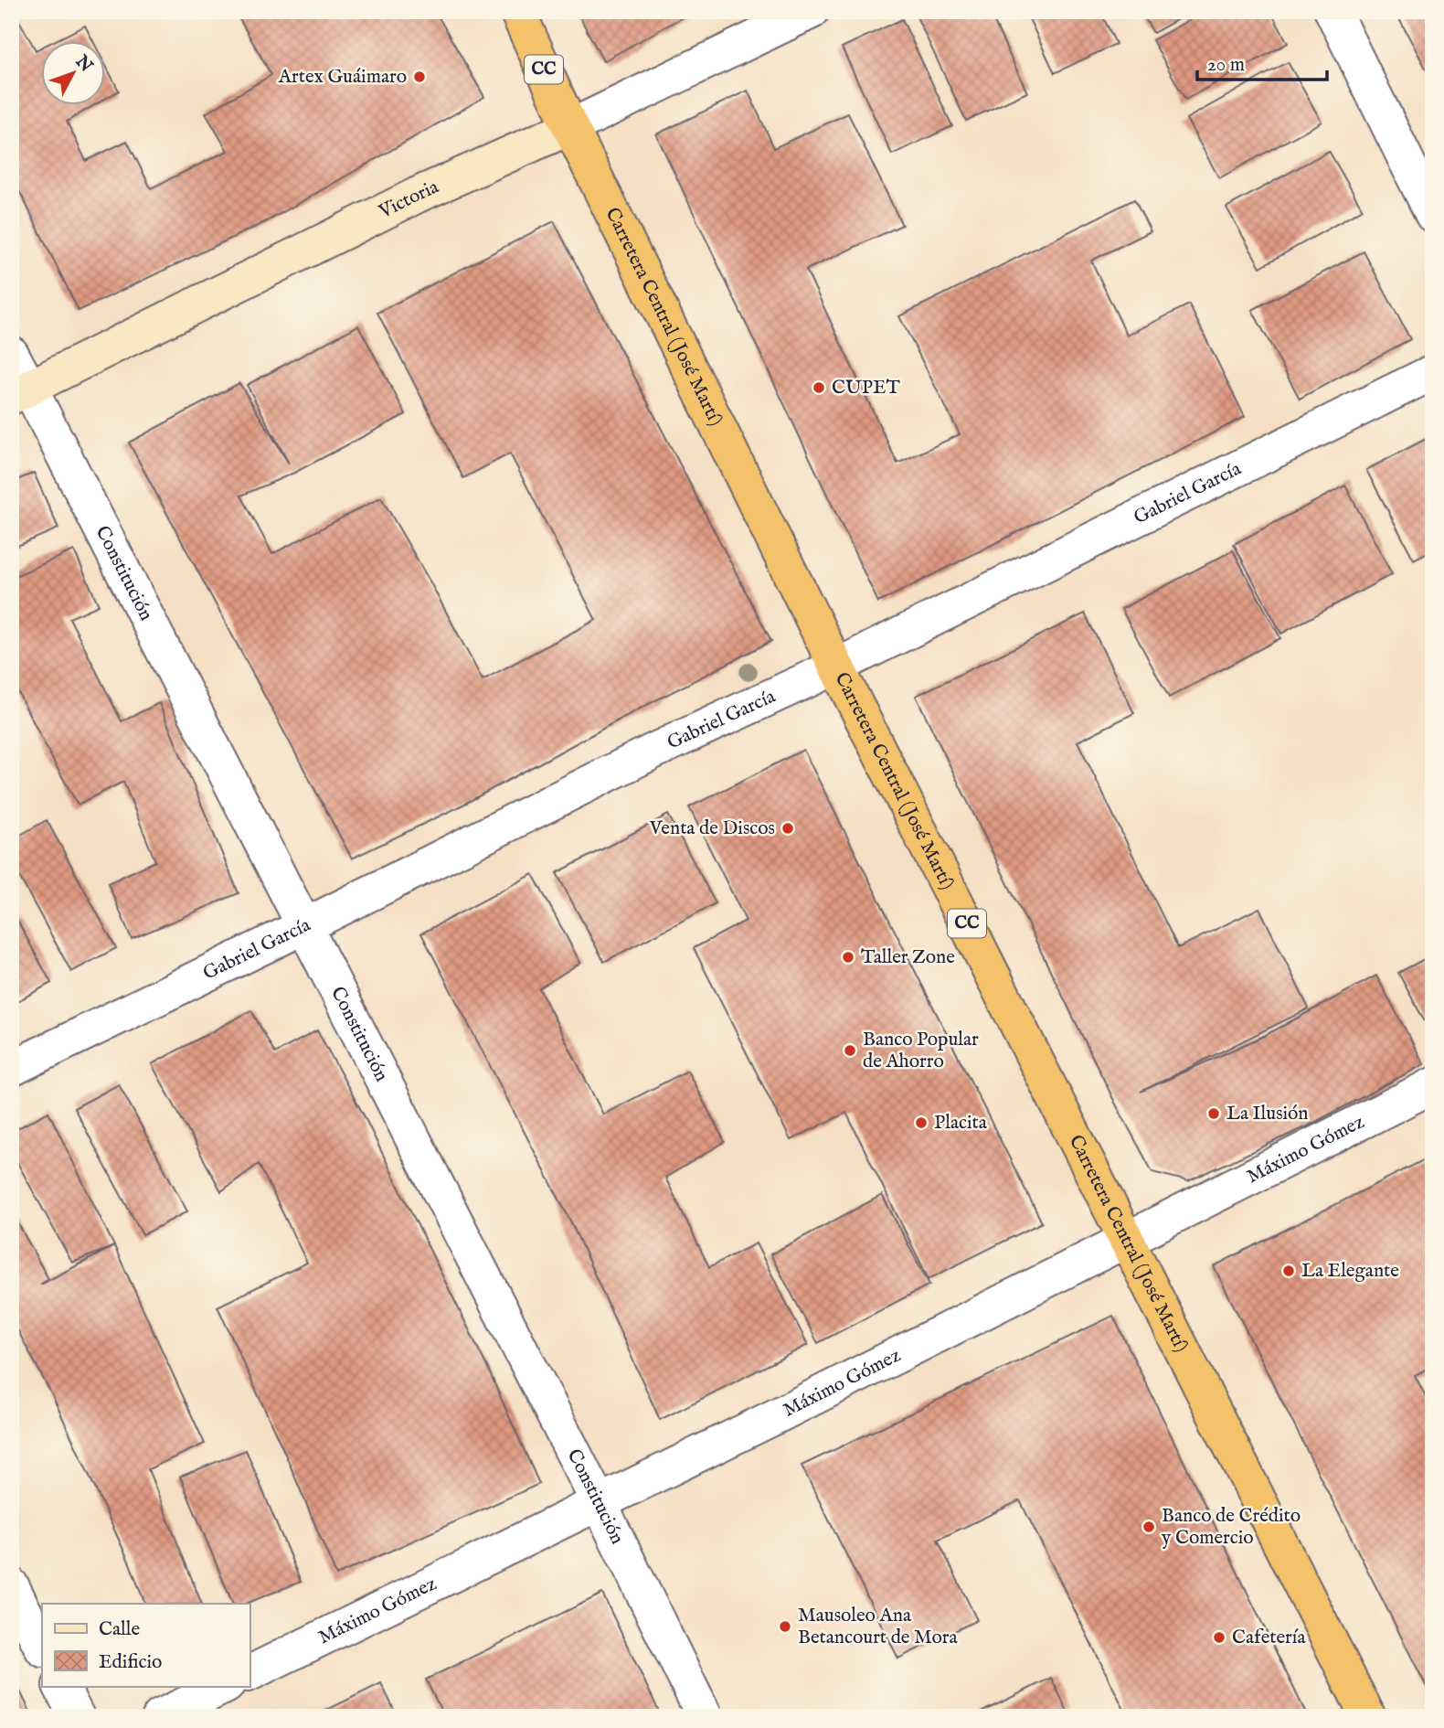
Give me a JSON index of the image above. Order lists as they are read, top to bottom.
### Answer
{
  "streets": {
    "highway": ["CC", "Carretera Central (José Martí)"],
    "main road": ["Victoria"],
    "street": ["Gabriel García", "Constitución", "Máximo Gómez"]
  },
  "crossings": [
    ["Victoria", "Carretera Central (José Martí)"],
    ["Victoria", "Constitución"],
    ["Carretera Central (José Martí)", "Gabriel García"],
    ["Carretera Central (José Martí)", "Máximo Gómez"],
    ["Gabriel García", "Constitución"],
    ["Constitución", "Máximo Gómez"]
  ],
  "places": [
    "Artex Guáimaro",
    "CUPET",
    "Venta de Discos",
    "Taller Zone",
    "Banco Popular de Ahorro",
    "La Ilusión",
    "Placita",
    "La Elegante",
    "Banco de Crédito y Comercio",
    "Mausoleo Ana Betancourt de Mora",
    "Cafetería"
  ],
  "legend": ["Calle", "Edificio"],
  "scale_bar": "20 m",
  "north": "top right"
}
